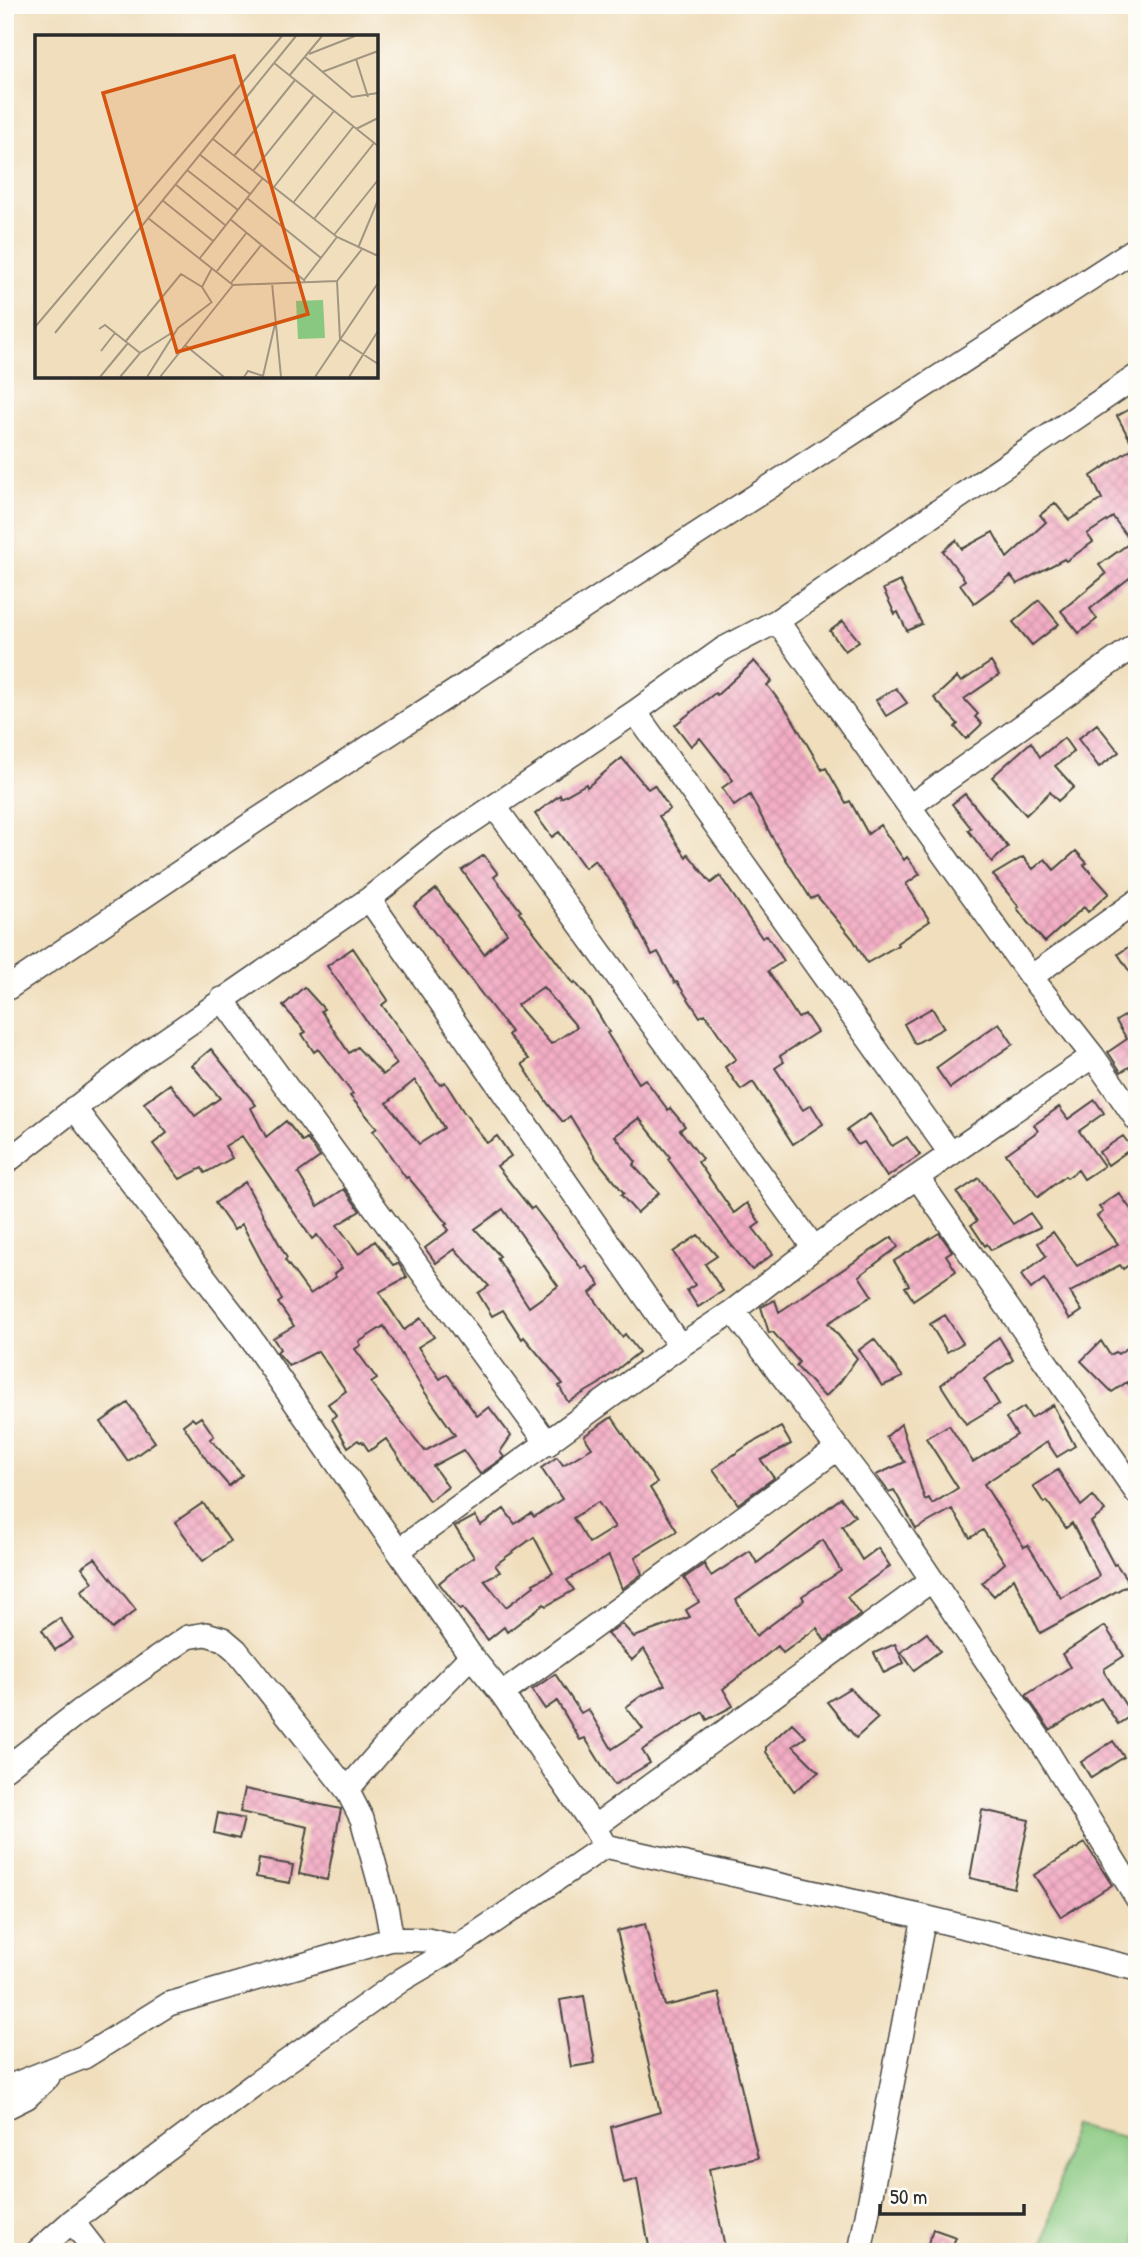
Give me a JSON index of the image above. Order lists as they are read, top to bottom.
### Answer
{
  "scale_bar": "50 m"
}
